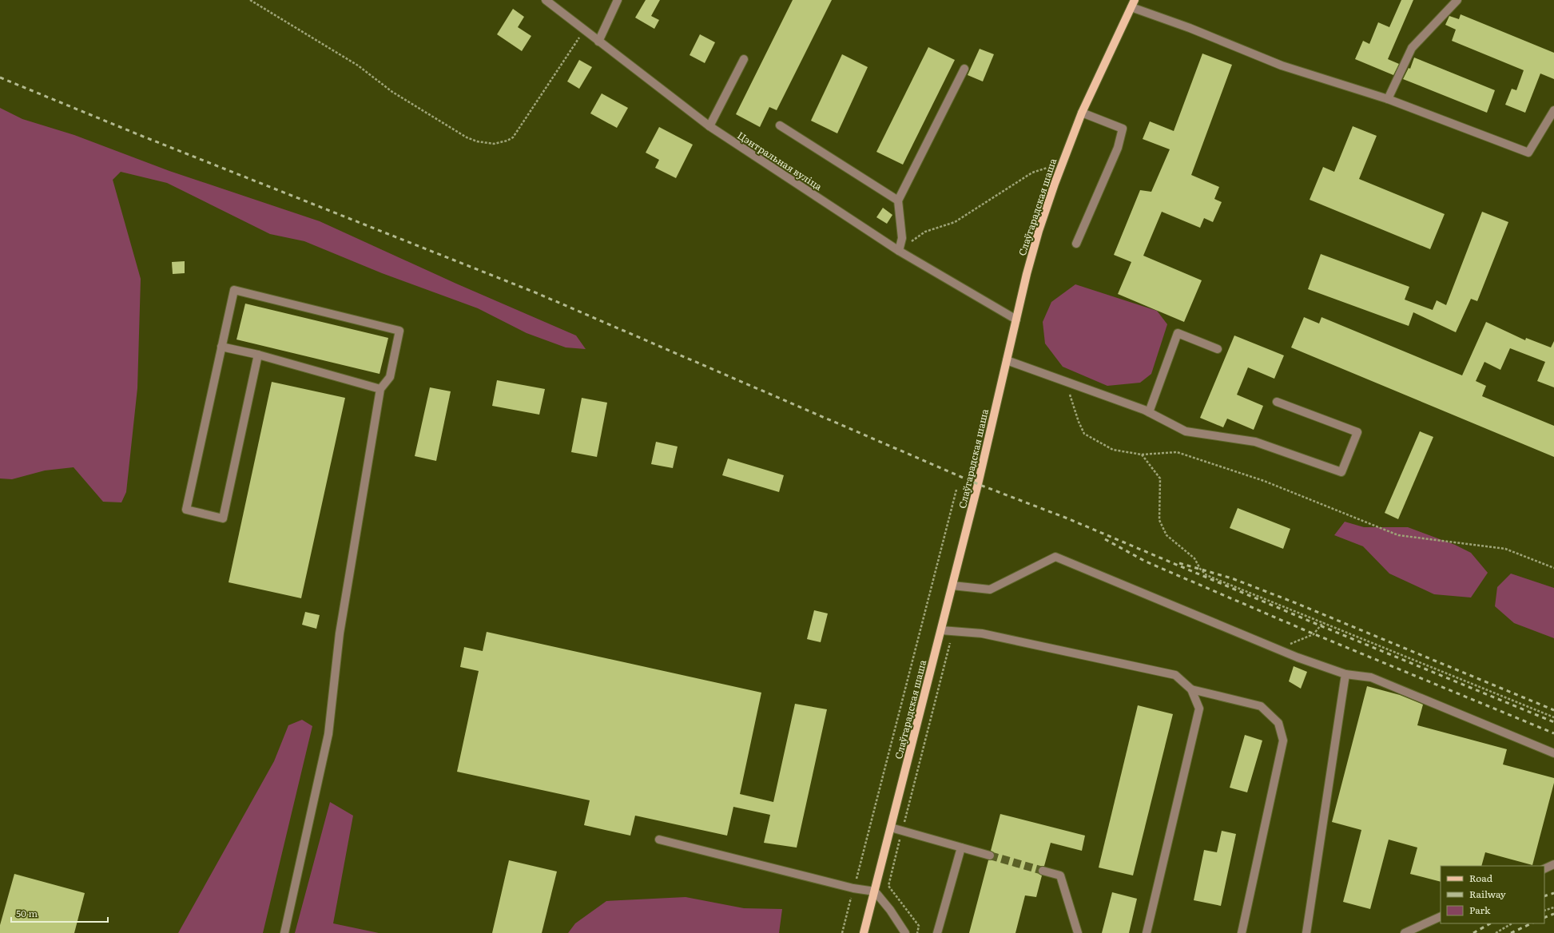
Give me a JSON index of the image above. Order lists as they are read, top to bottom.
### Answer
{
  "streets": {
    "main road": ["Слаўгарадская шаша"],
    "street": ["Цэнтральная вуліца"]
  },
  "crossings": [
    ["Цэнтральная вуліца", "Слаўгарадская шаша"]
  ],
  "legend": ["Road", "Railway", "Park"],
  "scale_bar": "50 m"
}
